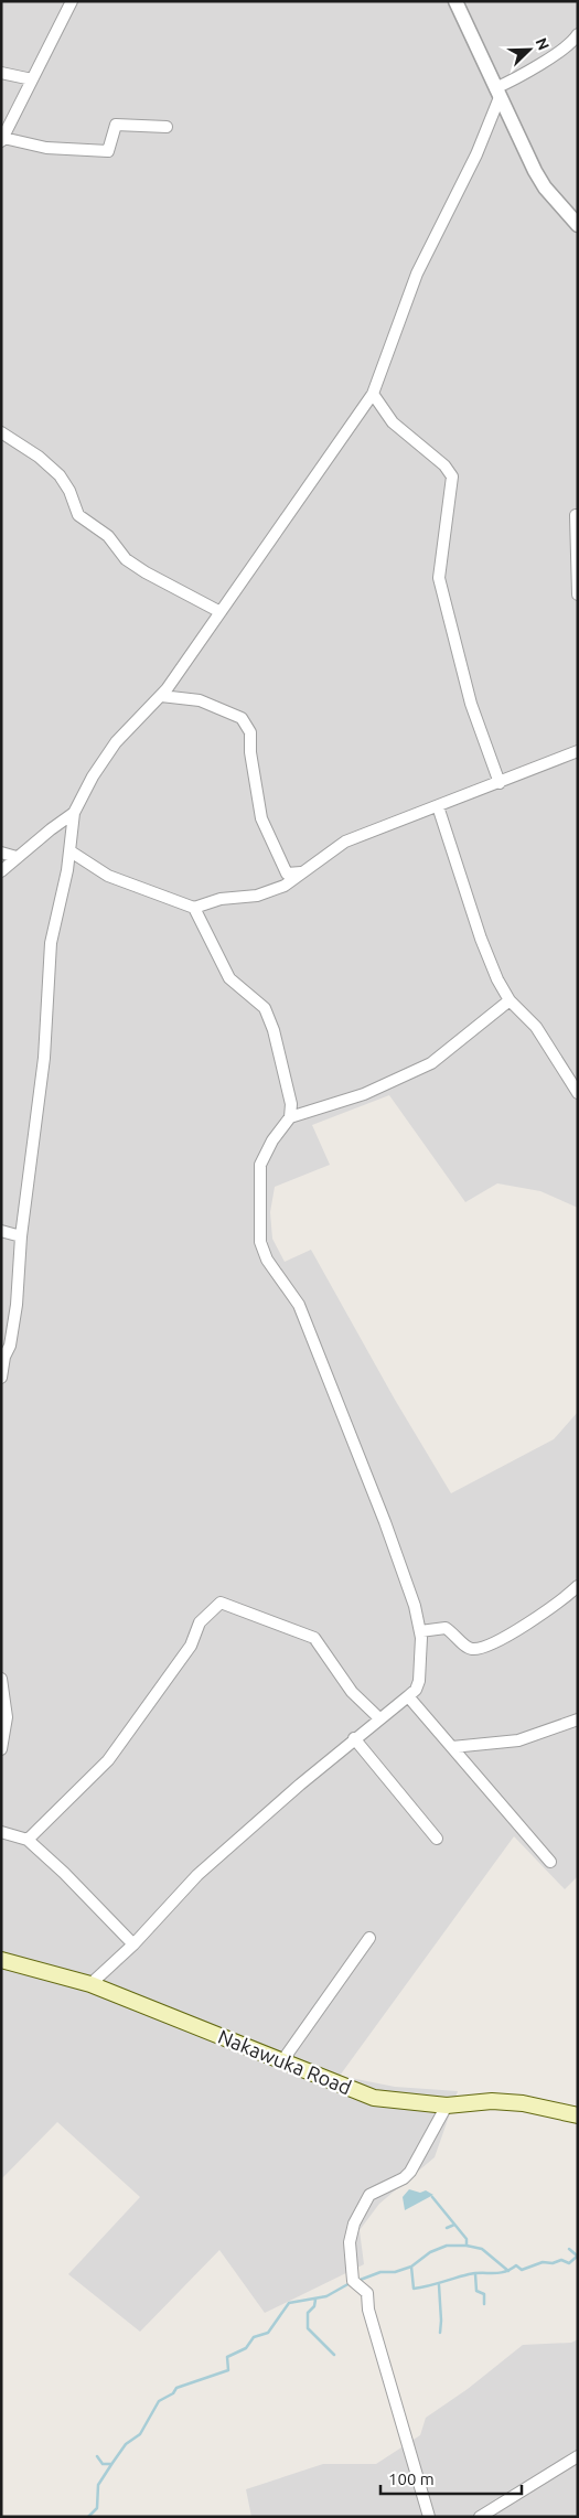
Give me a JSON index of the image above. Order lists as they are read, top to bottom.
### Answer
{
  "streets": {
    "main road": ["Nakawuka Road"]
  },
  "scale_bar": "100 m",
  "north": "top right"
}
